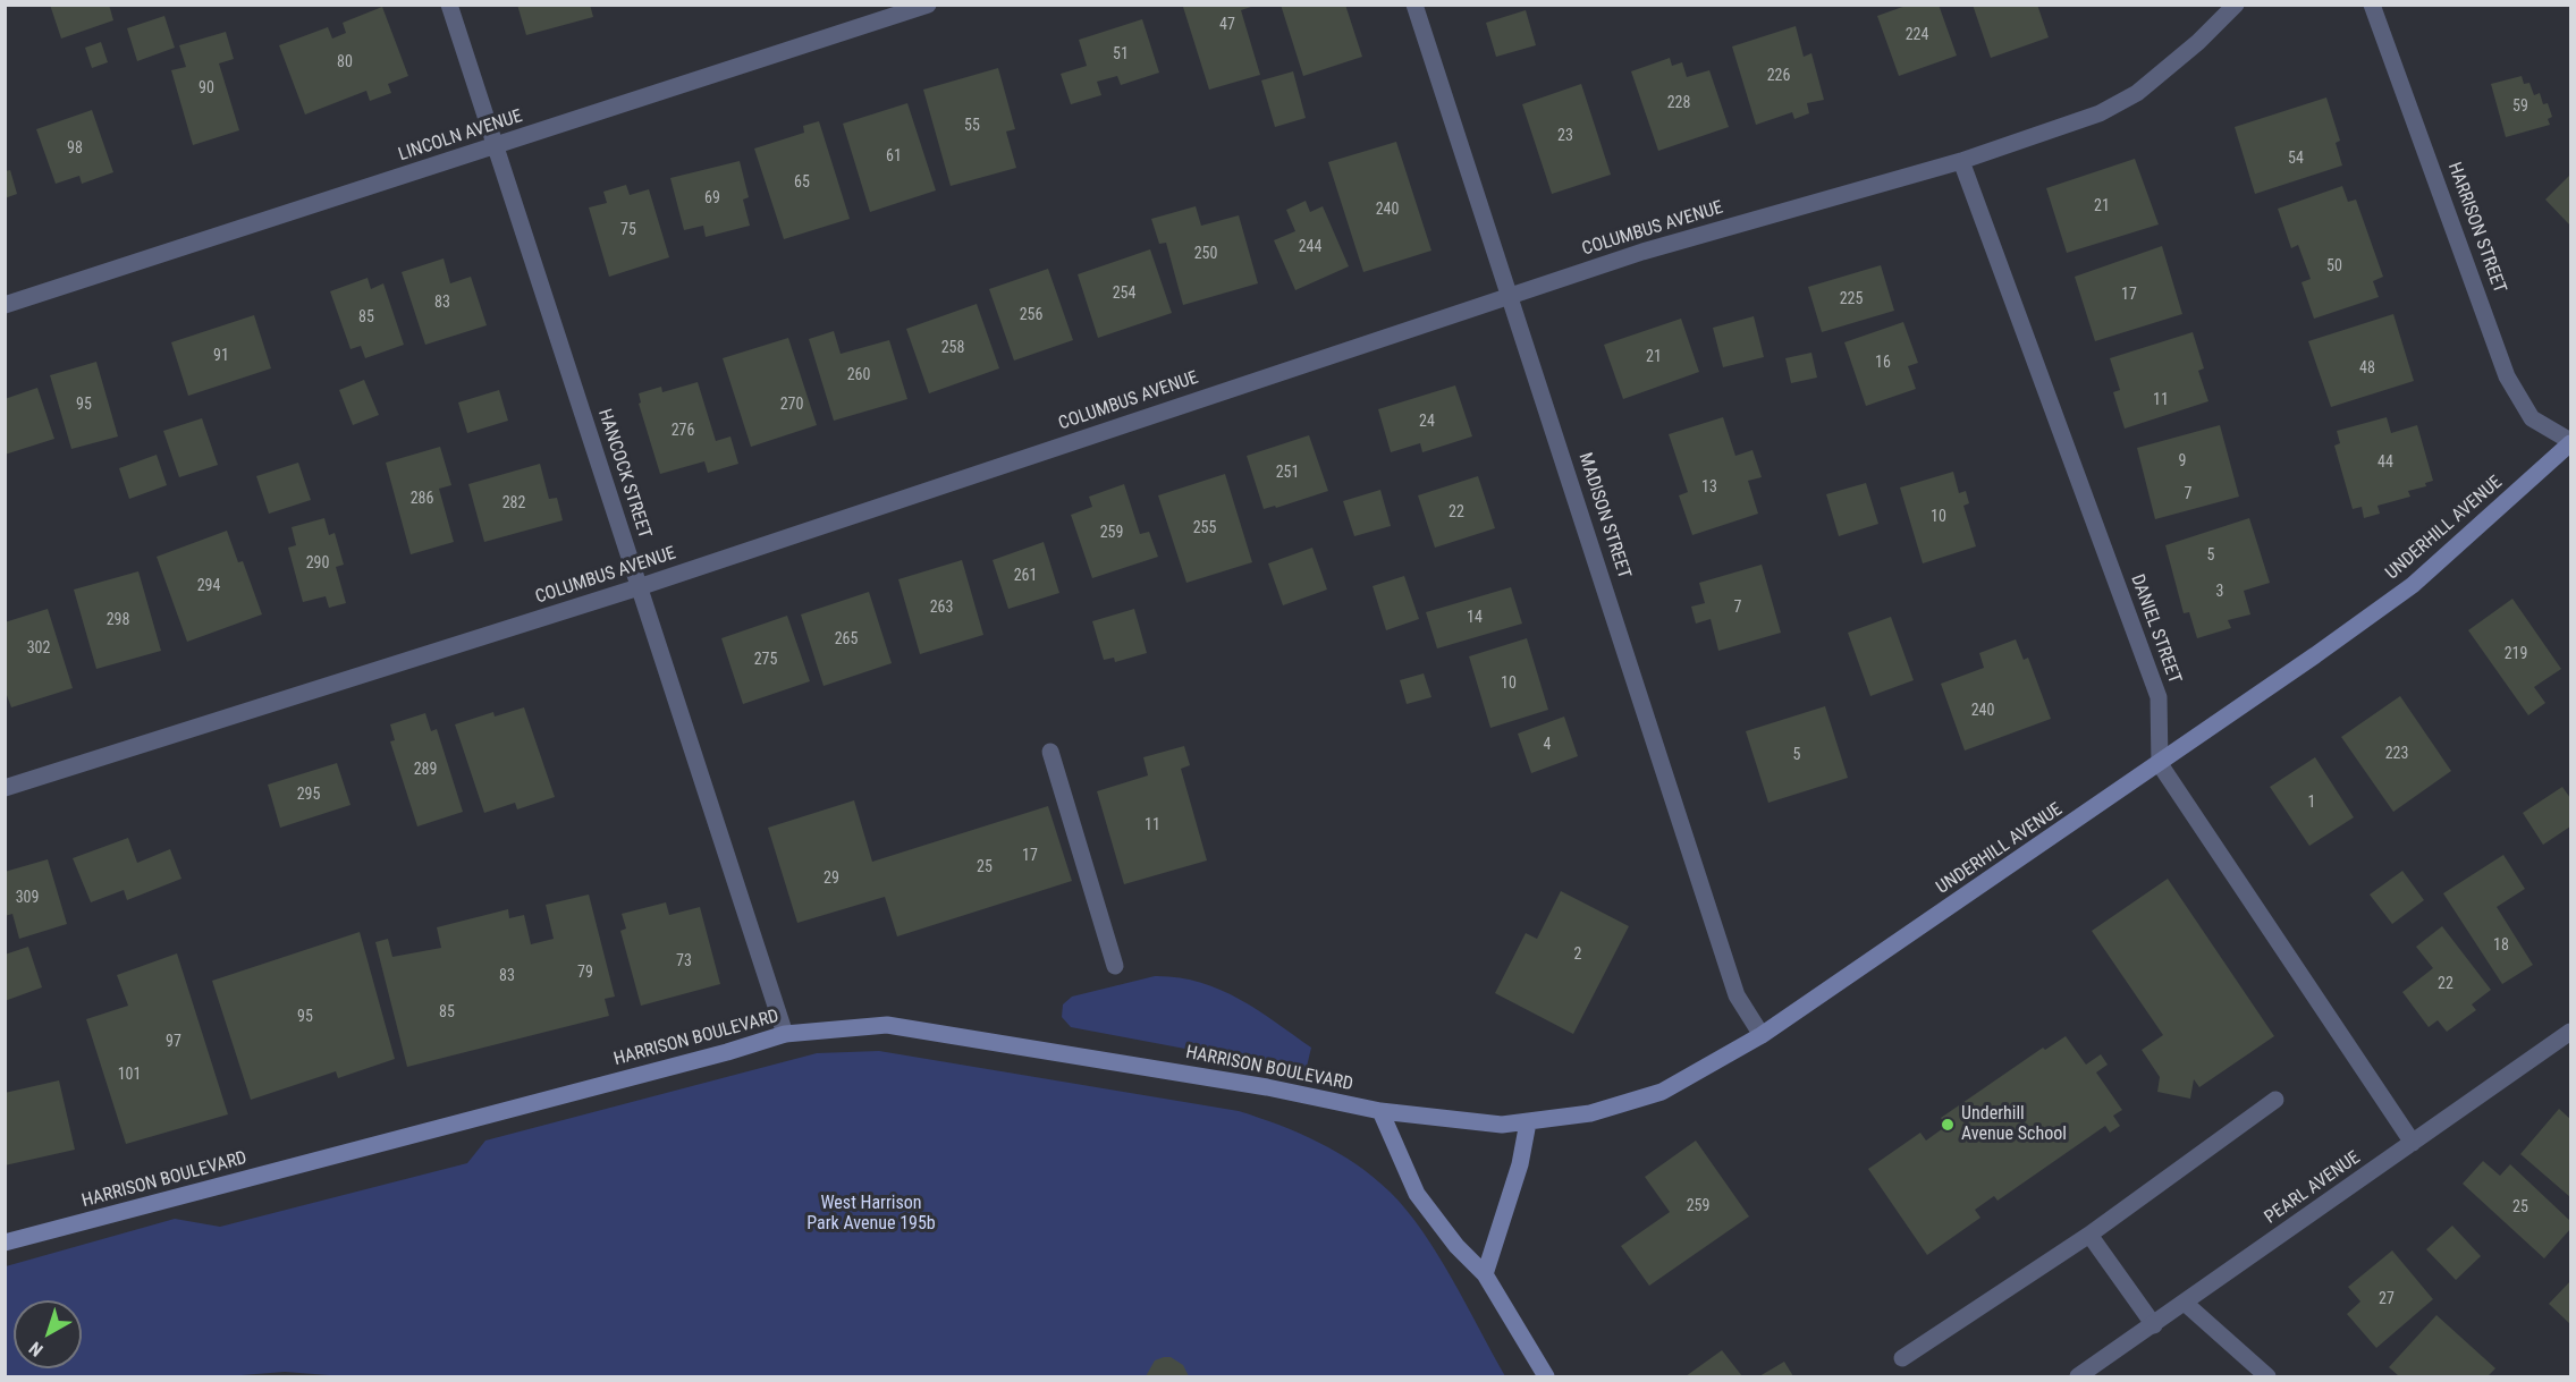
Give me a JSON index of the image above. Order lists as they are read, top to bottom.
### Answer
{
  "streets": {
    "main road": ["UNDERHILL AVENUE", "HARRISON BOULEVARD"],
    "street": [
      "LINCOLN AVENUE",
      "HARRISON STREET",
      "COLUMBUS AVENUE",
      "HANCOCK STREET",
      "MADISON STREET",
      "DANIEL STREET",
      "PEARL AVENUE"
    ]
  },
  "crossings": [
    ["LINCOLN AVENUE", "HANCOCK STREET"],
    ["HARRISON STREET", "UNDERHILL AVENUE"],
    ["COLUMBUS AVENUE", "HANCOCK STREET"],
    ["COLUMBUS AVENUE", "MADISON STREET"],
    ["COLUMBUS AVENUE", "DANIEL STREET"],
    ["HANCOCK STREET", "HARRISON BOULEVARD"],
    ["MADISON STREET", "UNDERHILL AVENUE"],
    ["UNDERHILL AVENUE", "DANIEL STREET"],
    ["UNDERHILL AVENUE", "HARRISON BOULEVARD"]
  ],
  "parks": ["West Harrison Park Avenue 195b"],
  "places": ["Underhill Avenue School"],
  "house_numbers": [
    "47",
    "224",
    "51",
    "80",
    "226",
    "90",
    "228",
    "59",
    "55",
    "23",
    "98",
    "61",
    "54",
    "65",
    "69",
    "21",
    "240",
    "75",
    "244",
    "250",
    "50",
    "254",
    "17",
    "225",
    "83",
    "256",
    "85",
    "258",
    "91",
    "21",
    "16",
    "48",
    "260",
    "11",
    "95",
    "270",
    "24",
    "276",
    "9",
    "44",
    "251",
    "13",
    "7",
    "286",
    "282",
    "22",
    "10",
    "255",
    "259",
    "5",
    "290",
    "261",
    "294",
    "3",
    "263",
    "7",
    "14",
    "298",
    "265",
    "302",
    "219",
    "275",
    "10",
    "240",
    "4",
    "223",
    "5",
    "289",
    "295",
    "1",
    "11",
    "17",
    "25",
    "29",
    "309",
    "18",
    "2",
    "73",
    "79",
    "83",
    "22",
    "85",
    "95",
    "97",
    "101",
    "259",
    "25",
    "27"
  ],
  "north": "bottom left"
}
